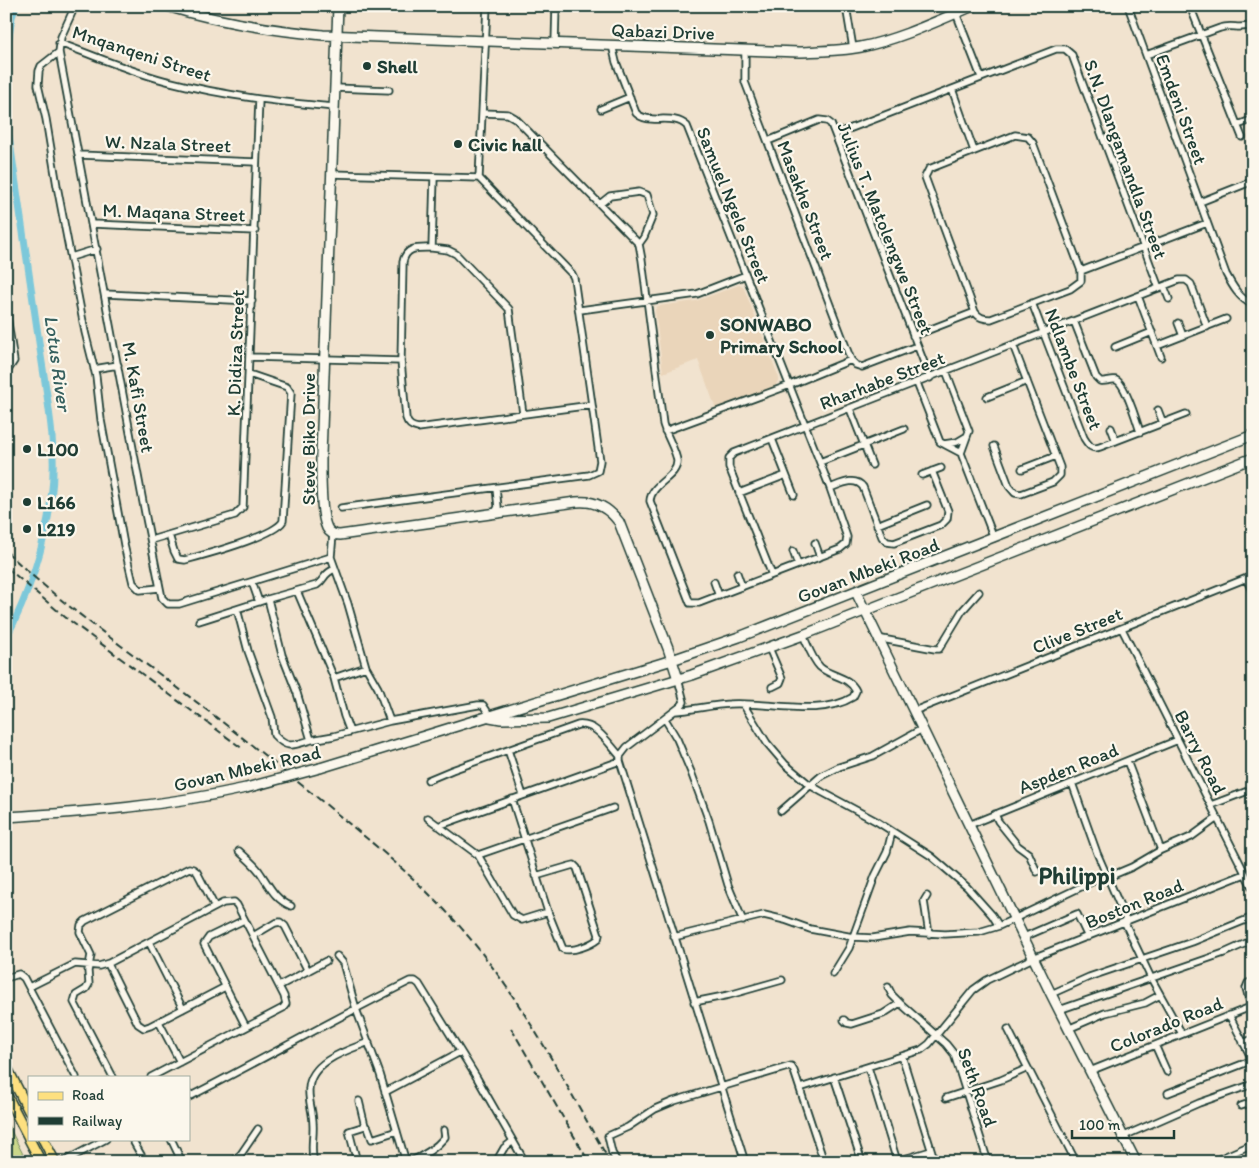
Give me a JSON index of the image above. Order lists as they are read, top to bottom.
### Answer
{
  "streets": {
    "main road": ["Qabazi Drive", "Steve Biko Drive", "Govan Mbeki Road"],
    "street": [
      "Mnqanqeni Street",
      "Emdeni Street",
      "W. Nzala Street",
      "S.N. Dlangamandla Street",
      "Masakhe Street",
      "Samuel Ngele Street",
      "M. Maqana Street",
      "Julius T. Matolengwe Street",
      "K. Didiza Street",
      "Ndlambe Street",
      "Rharhabe Street",
      "M. Kafi Street",
      "Clive Street",
      "Barry Road",
      "Aspden Road",
      "Boston Road",
      "Colorado Road",
      "Seth Road"
    ]
  },
  "crossings": [
    ["Qabazi Drive", "Masakhe Street"],
    ["Qabazi Drive", "Samuel Ngele Street"],
    ["Qabazi Drive", "Steve Biko Drive"],
    ["Mnqanqeni Street", "K. Didiza Street"],
    ["Mnqanqeni Street", "M. Kafi Street"],
    ["Mnqanqeni Street", "Steve Biko Drive"],
    ["W. Nzala Street", "K. Didiza Street"],
    ["W. Nzala Street", "M. Kafi Street"],
    ["S.N. Dlangamandla Street", "Julius T. Matolengwe Street"],
    ["S.N. Dlangamandla Street", "Rharhabe Street"],
    ["Masakhe Street", "Julius T. Matolengwe Street"],
    ["Samuel Ngele Street", "Rharhabe Street"],
    ["M. Maqana Street", "K. Didiza Street"],
    ["M. Maqana Street", "M. Kafi Street"],
    ["Julius T. Matolengwe Street", "Rharhabe Street"],
    ["K. Didiza Street", "M. Kafi Street"],
    ["Ndlambe Street", "Rharhabe Street"],
    ["Clive Street", "Barry Road"],
    ["Barry Road", "Aspden Road"],
    ["Barry Road", "Boston Road"],
    ["Boston Road", "Seth Road"]
  ],
  "districts": ["Philippi"],
  "water": ["Lotus River"],
  "places": [
    "Shell",
    "Civic hall",
    "SONWABO Primary School",
    "L100",
    "L166",
    "L219"
  ],
  "legend": ["Road", "Railway"],
  "scale_bar": "100 m"
}
